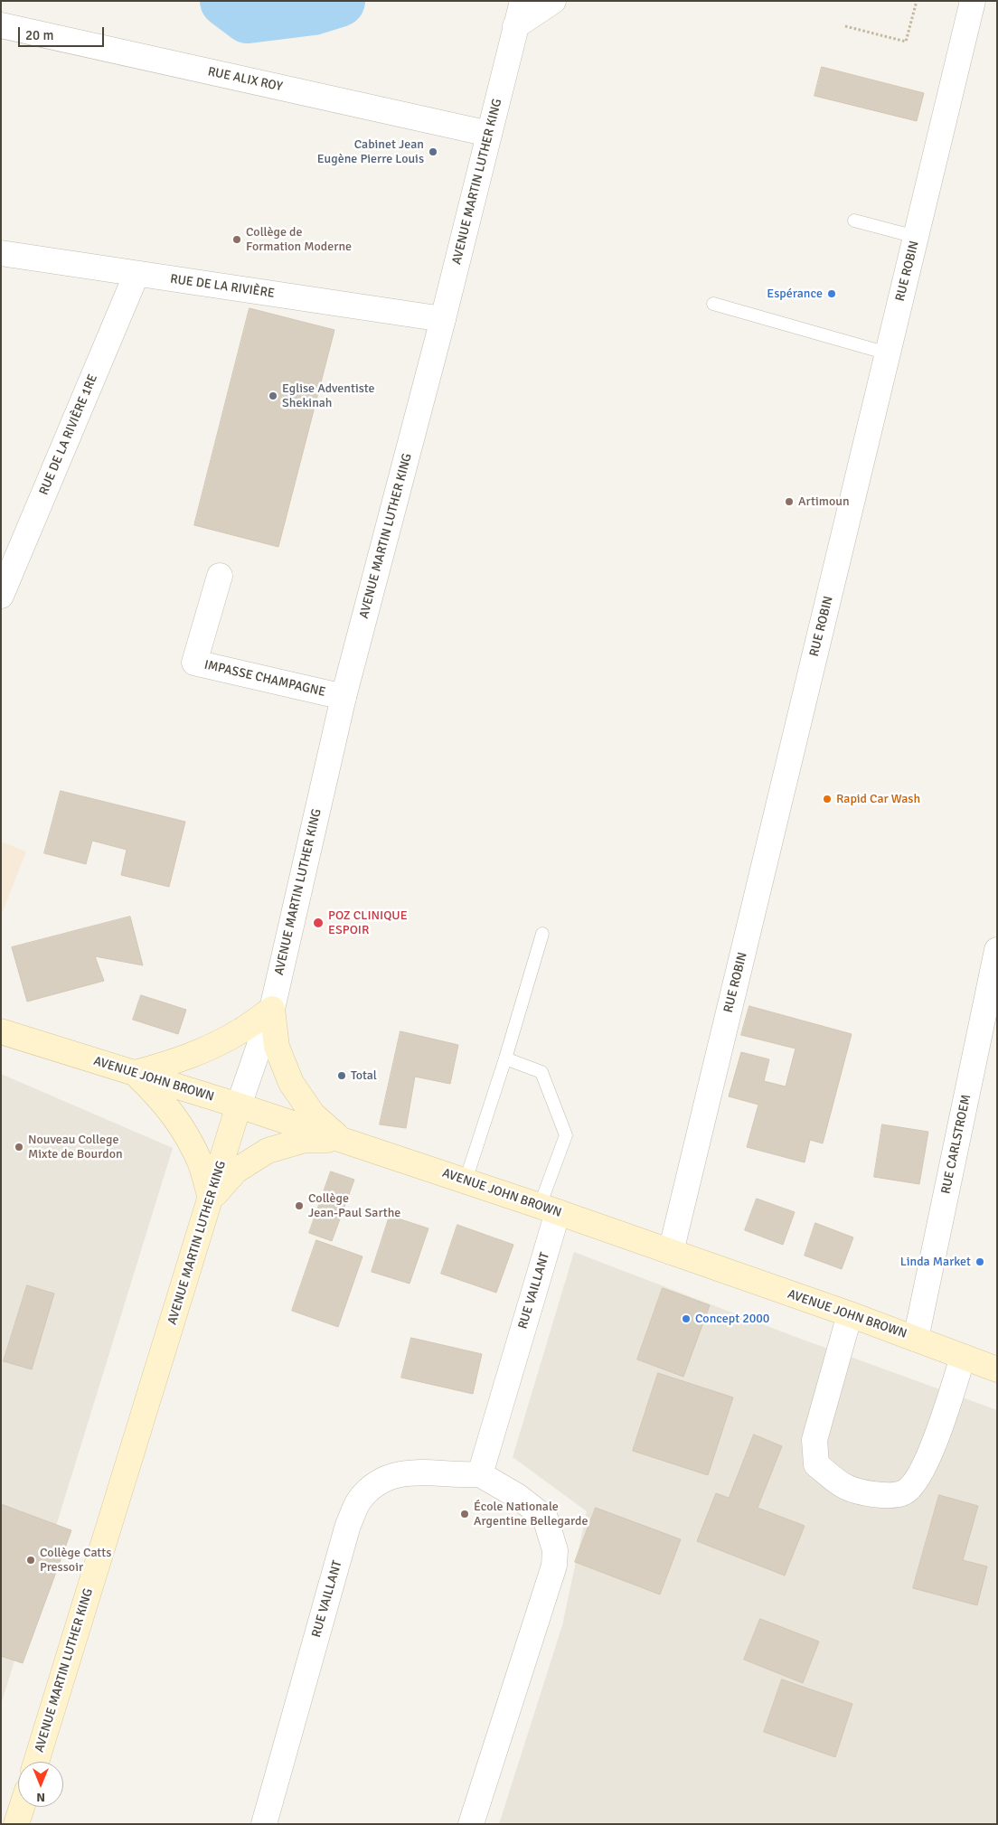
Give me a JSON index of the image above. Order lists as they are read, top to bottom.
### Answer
{
  "streets": {
    "main road": ["AVENUE MARTIN LUTHER KING", "AVENUE JOHN BROWN"],
    "street": [
      "RUE ALIX ROY",
      "RUE ROBIN",
      "RUE DE LA RIVIÈRE",
      "RUE DE LA RIVIÈRE 1RE",
      "IMPASSE CHAMPAGNE",
      "RUE CARLSTROEM",
      "RUE VAILLANT"
    ]
  },
  "crossings": [
    ["RUE ALIX ROY", "AVENUE MARTIN LUTHER KING"],
    ["AVENUE MARTIN LUTHER KING", "RUE DE LA RIVIÈRE"],
    ["AVENUE MARTIN LUTHER KING", "IMPASSE CHAMPAGNE"],
    ["AVENUE MARTIN LUTHER KING", "AVENUE JOHN BROWN"],
    ["RUE ROBIN", "AVENUE JOHN BROWN"],
    ["RUE DE LA RIVIÈRE", "RUE DE LA RIVIÈRE 1RE"],
    ["AVENUE JOHN BROWN", "RUE CARLSTROEM"],
    ["AVENUE JOHN BROWN", "RUE VAILLANT"]
  ],
  "places": [
    "Cabinet Jean Eugène Pierre Louis",
    "Collège de Formation Moderne",
    "Espérance",
    "Eglise Adventiste Shekinah",
    "Artimoun",
    "Rapid Car Wash",
    "POZ CLINIQUE ESPOIR",
    "Total",
    "Nouveau College Mixte de Bourdon",
    "Collège Jean-Paul Sarthe",
    "Linda Market",
    "Concept 2000",
    "École Nationale Argentine Bellegarde",
    "Collège Catts Pressoir"
  ],
  "scale_bar": "20 m",
  "north": "bottom"
}
